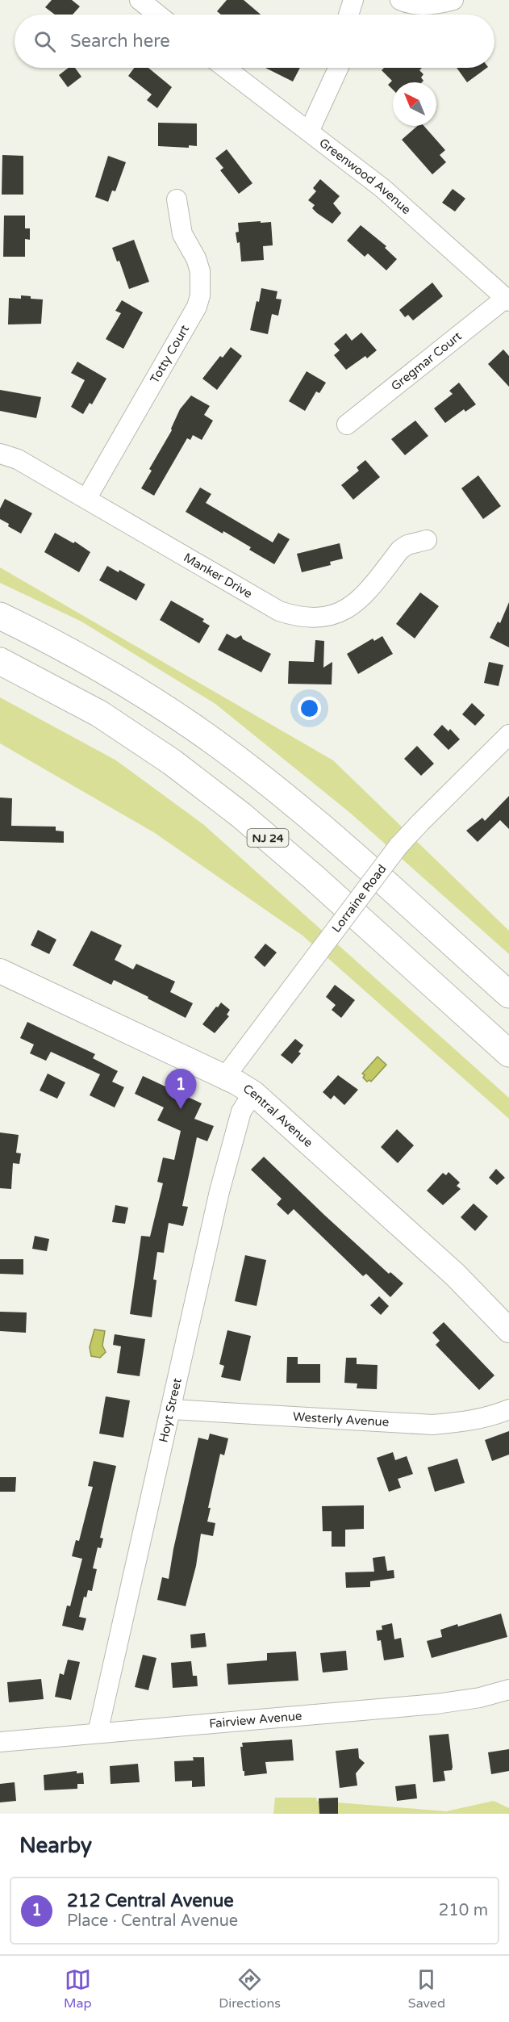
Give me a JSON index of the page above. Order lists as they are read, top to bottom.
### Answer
{
  "streets": {
    "highway": ["NJ 24"],
    "main road": ["Central Avenue"],
    "street": [
      "Greenwood Avenue",
      "Totty Court",
      "Gregmar Court",
      "Manker Drive",
      "Lorraine Road",
      "Hoyt Street",
      "Westerly Avenue",
      "Fairview Avenue"
    ]
  },
  "crossings": [
    ["Greenwood Avenue", "Gregmar Court"],
    ["Totty Court", "Manker Drive"],
    ["Lorraine Road", "Central Avenue"],
    ["Central Avenue", "Hoyt Street"],
    ["Hoyt Street", "Westerly Avenue"],
    ["Hoyt Street", "Fairview Avenue"]
  ],
  "north": "top left",
  "page": {
    "search": "Search here",
    "pins": "1",
    "heading": "Nearby",
    "list": [
      {
        "mark": "1",
        "name": "212 Central Avenue",
        "note": "Place · Central Avenue",
        "value": "210 m"
      }
    ],
    "nav": ["Map", "Directions", "Saved"]
  }
}
